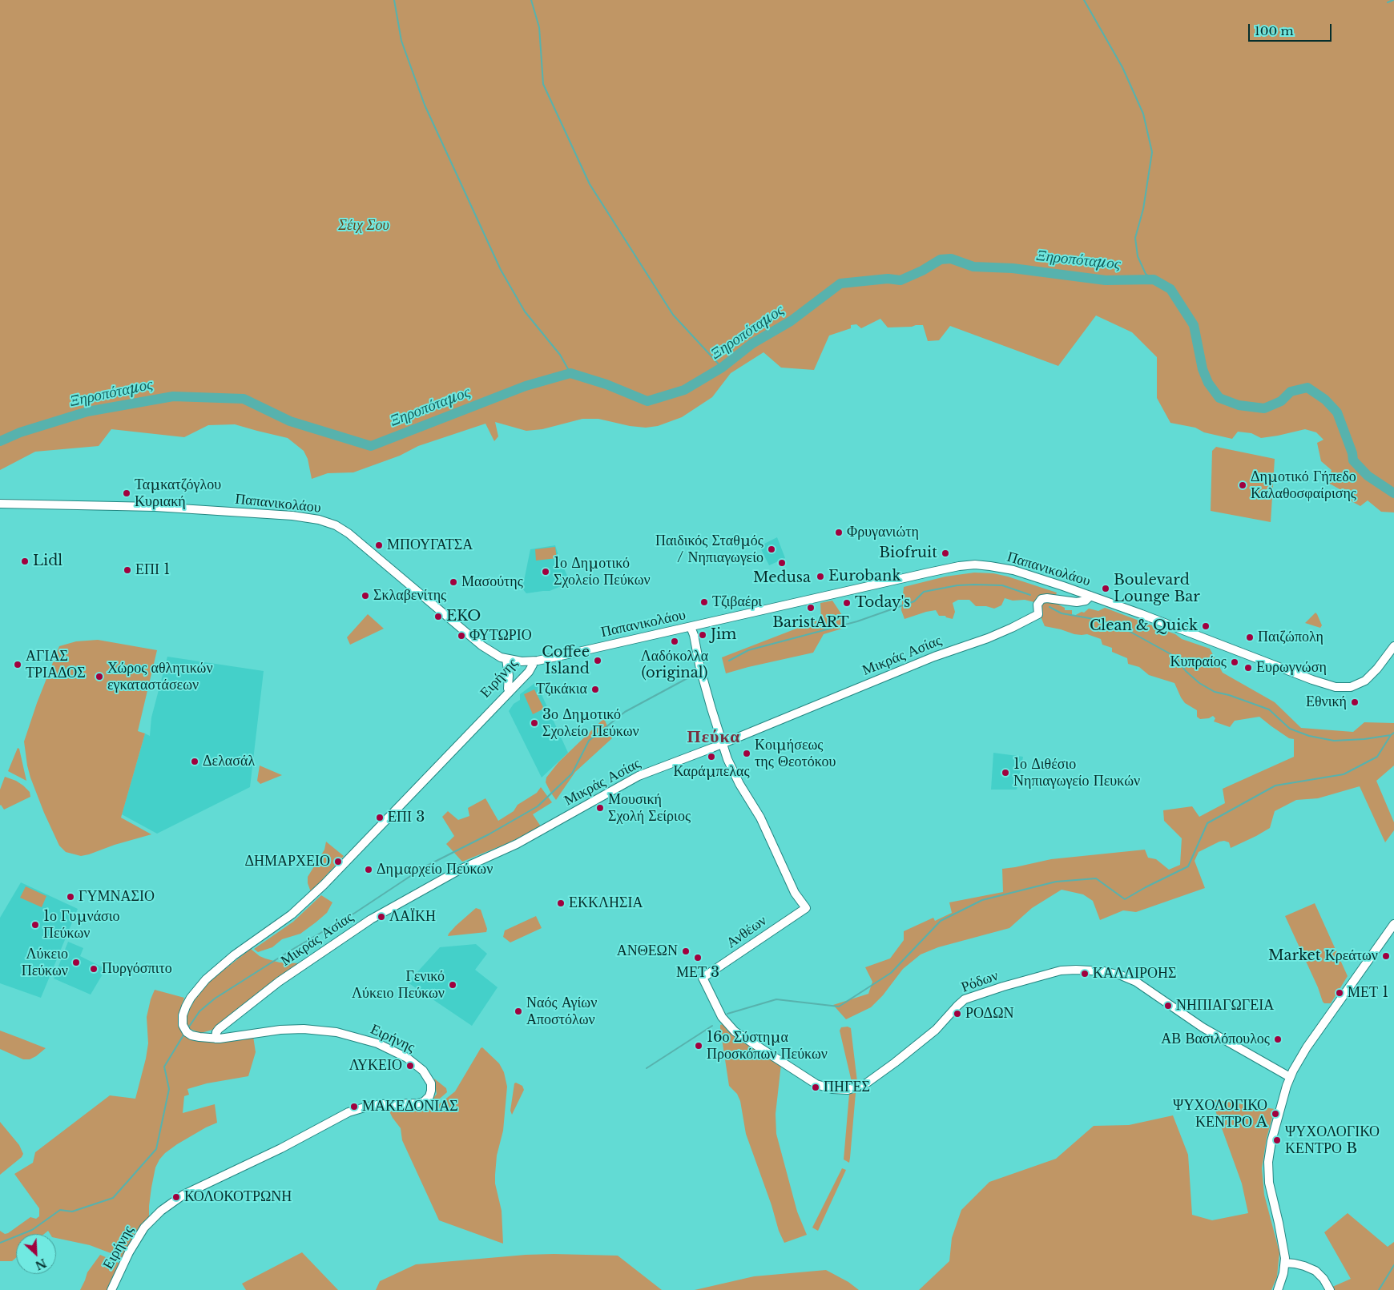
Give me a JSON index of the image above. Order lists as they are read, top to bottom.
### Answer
{
  "streets": {
    "street": [
      "Παπανικολάου",
      "Μικράς Ασίας",
      "Ειρήνης",
      "Ανθέων",
      "Ρόδων"
    ]
  },
  "crossings": [
    ["Παπανικολάου", "Ειρήνης"],
    ["Μικράς Ασίας", "Ειρήνης"],
    ["Μικράς Ασίας", "Ανθέων"],
    ["Ανθέων", "Ρόδων"]
  ],
  "districts": ["Πεύκα"],
  "water": ["Ξηροπόταμος"],
  "parks": ["Σέιχ Σου"],
  "places": [
    "Δημοτικό Γήπεδο Καλαθοσφαίρισης",
    "Ταμκατζόγλου Κυριακή",
    "Φρυγανιώτη",
    "ΜΠΟΥΓΑΤΣΑ",
    "Παιδικός Σταθμός / Νηπιαγωγείο",
    "Biofruit",
    "Lidl",
    "Medusa",
    "ΕΠΙ 1",
    "1ο Δημοτικό Σχολείο Πεύκων",
    "Eurobank",
    "Μασούτης",
    "Boulevard Lounge Bar",
    "Σκλαβενίτης",
    "Τζιβαέρι",
    "Today's",
    "BaristART",
    "EKO",
    "Clean & Quick",
    "Jim",
    "ΦΥΤΩΡΙΟ",
    "Παιζώπολη",
    "Λαδόκολλα (original)",
    "Coffee Island",
    "Κυπραίος",
    "ΑΓΙΑΣ ΤΡΙΑΔΟΣ",
    "Ευρωγνώση",
    "Χώρος αθλητικών εγκαταστάσεων",
    "Τζικάκια",
    "Εθνική",
    "3ο Δημοτικό Σχολείο Πεύκων",
    "Κοιμήσεως της Θεοτόκου",
    "Καράμπελας",
    "Δελασάλ",
    "1ο Διθέσιο Νηπιαγωγείο Πευκών",
    "Μουσική Σχολή Σείριος",
    "ΕΠΙ 3",
    "ΔΗΜΑΡΧΕΙΟ",
    "Δημαρχείο Πεύκων",
    "ΓΥΜΝΑΣΙΟ",
    "ΕΚΚΛΗΣΙΑ",
    "ΛΑΪΚΗ",
    "1ο Γυμνάσιο Πεύκων",
    "ΑΝΘΕΩΝ",
    "Market Κρεάτων",
    "ΜΕΤ 3",
    "Λύκειο Πεύκων",
    "Πυργόσπιτο",
    "ΚΑΛΛΙΡΟΗΣ",
    "Γενικό Λύκειο Πεύκων",
    "ΜΕΤ 1",
    "ΝΗΠΙΑΓΩΓΕΙΑ",
    "Ναός Αγίων Αποστόλων",
    "ΡΟΔΩΝ",
    "ΑΒ Βασιλόπουλος",
    "16ο Σύστημα Προσκόπων Πεύκων",
    "ΛΥΚΕΙΟ",
    "ΠΗΓΕΣ",
    "ΜΑΚΕΔΟΝΙΑΣ",
    "ΨΥΧΟΛΟΓΙΚΟ ΚΕΝΤΡΟ A",
    "ΨΥΧΟΛΟΓΙΚΟ ΚΕΝΤΡΟ B",
    "ΚΟΛΟΚΟΤΡΩΝΗ"
  ],
  "scale_bar": "100 m",
  "north": "bottom right"
}
